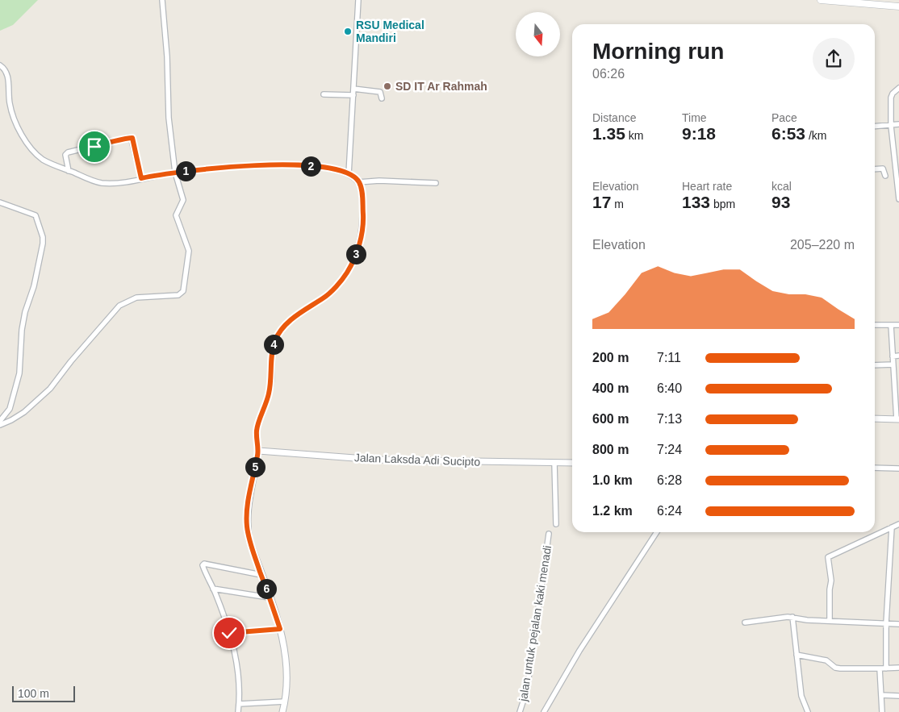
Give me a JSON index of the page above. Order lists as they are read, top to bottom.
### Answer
{
  "streets": {
    "street": ["Jalan Laksda Adi Sucipto", "jalan untuk pejalan kaki menadi"]
  },
  "places": ["RSU Medical Mandiri", "SD IT Ar Rahmah"],
  "scale_bar": "100 m",
  "north": "bottom",
  "page": {
    "heading": ["Morning run", "06:26"],
    "stats": [
      ["Distance", "1.35 km"],
      ["Time", "9:18"],
      ["Pace", "6:53 /km"],
      ["Elevation", "17 m"],
      ["Heart rate", "133 bpm"],
      ["kcal", "93"]
    ],
    "pins": [
      "2",
      "1",
      "3",
      "4",
      "5",
      "6"
    ],
    "chart": ["Elevation", "205–220 m"],
    "list": [
      {
        "name": "200 m",
        "note": "7:11"
      },
      {
        "name": "400 m",
        "note": "6:40"
      },
      {
        "name": "600 m",
        "note": "7:13"
      },
      {
        "name": "800 m",
        "note": "7:24"
      },
      {
        "name": "1.0 km",
        "note": "6:28"
      },
      {
        "name": "1.2 km",
        "note": "6:24"
      }
    ],
    "scale": "100 m"
  }
}
